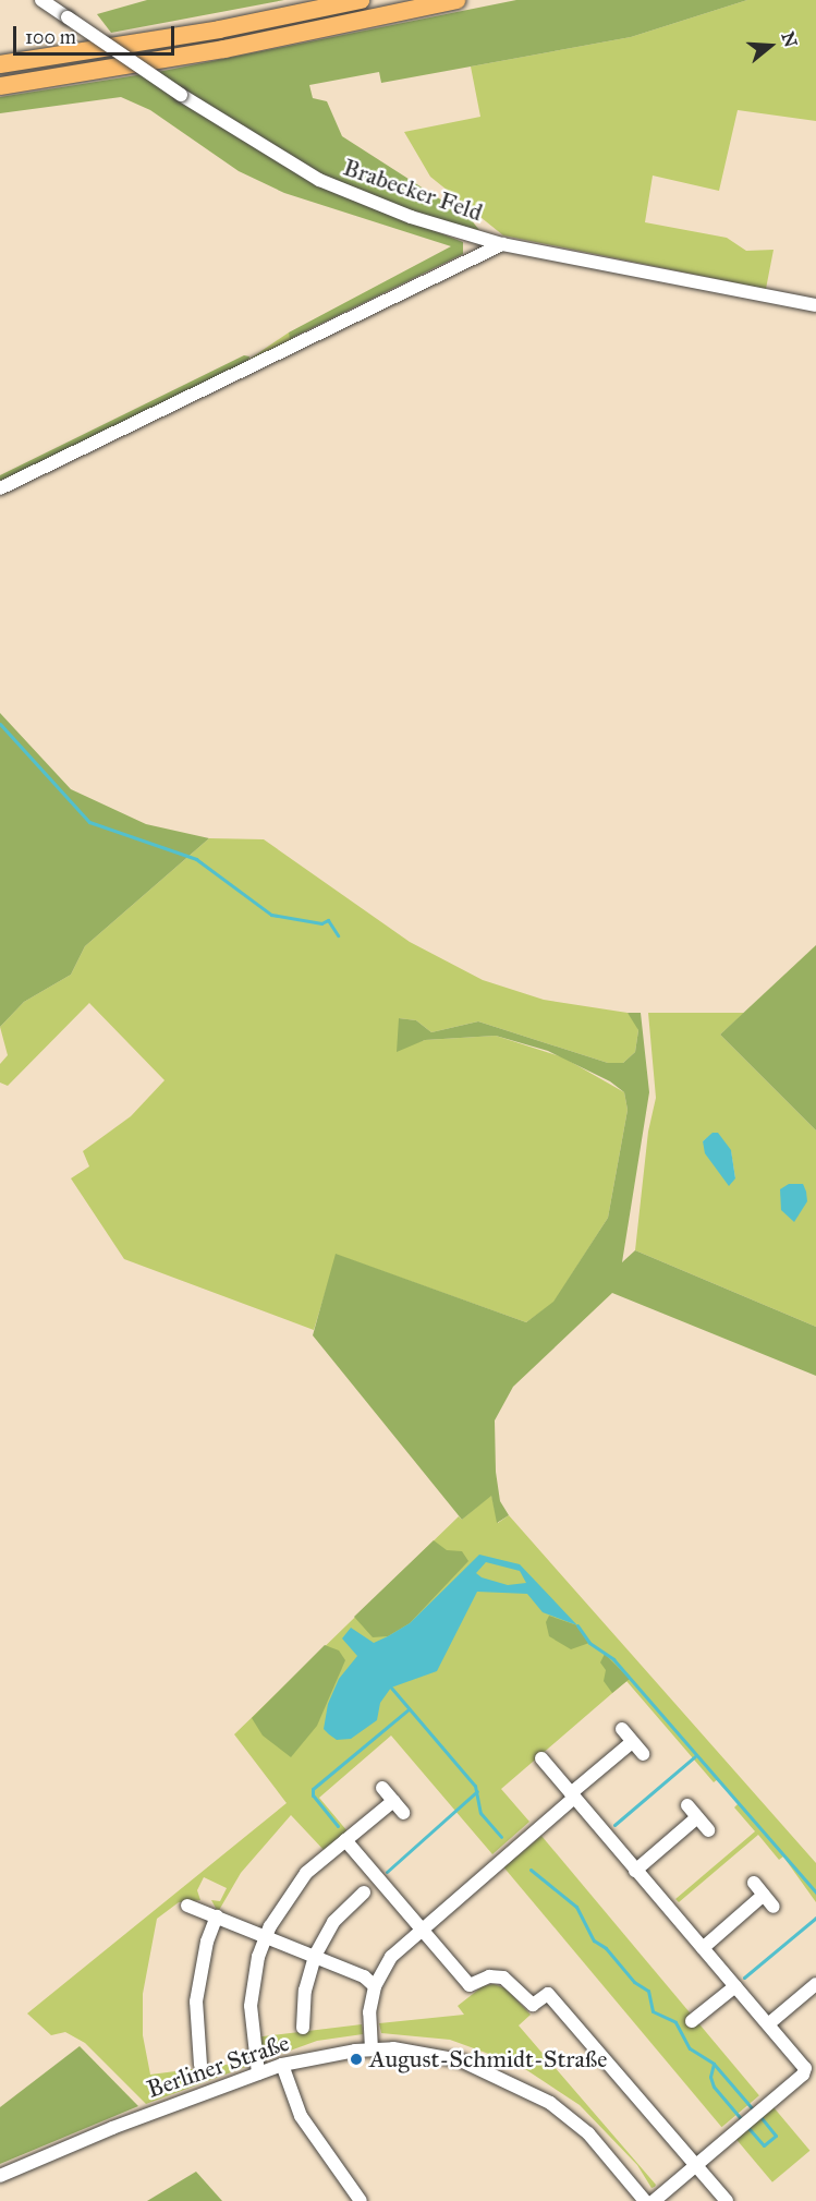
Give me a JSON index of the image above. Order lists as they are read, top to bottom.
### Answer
{
  "streets": {
    "street": ["Brabecker Feld", "Berliner Straße"]
  },
  "places": ["August-Schmidt-Straße"],
  "scale_bar": "100 m",
  "north": "right"
}
